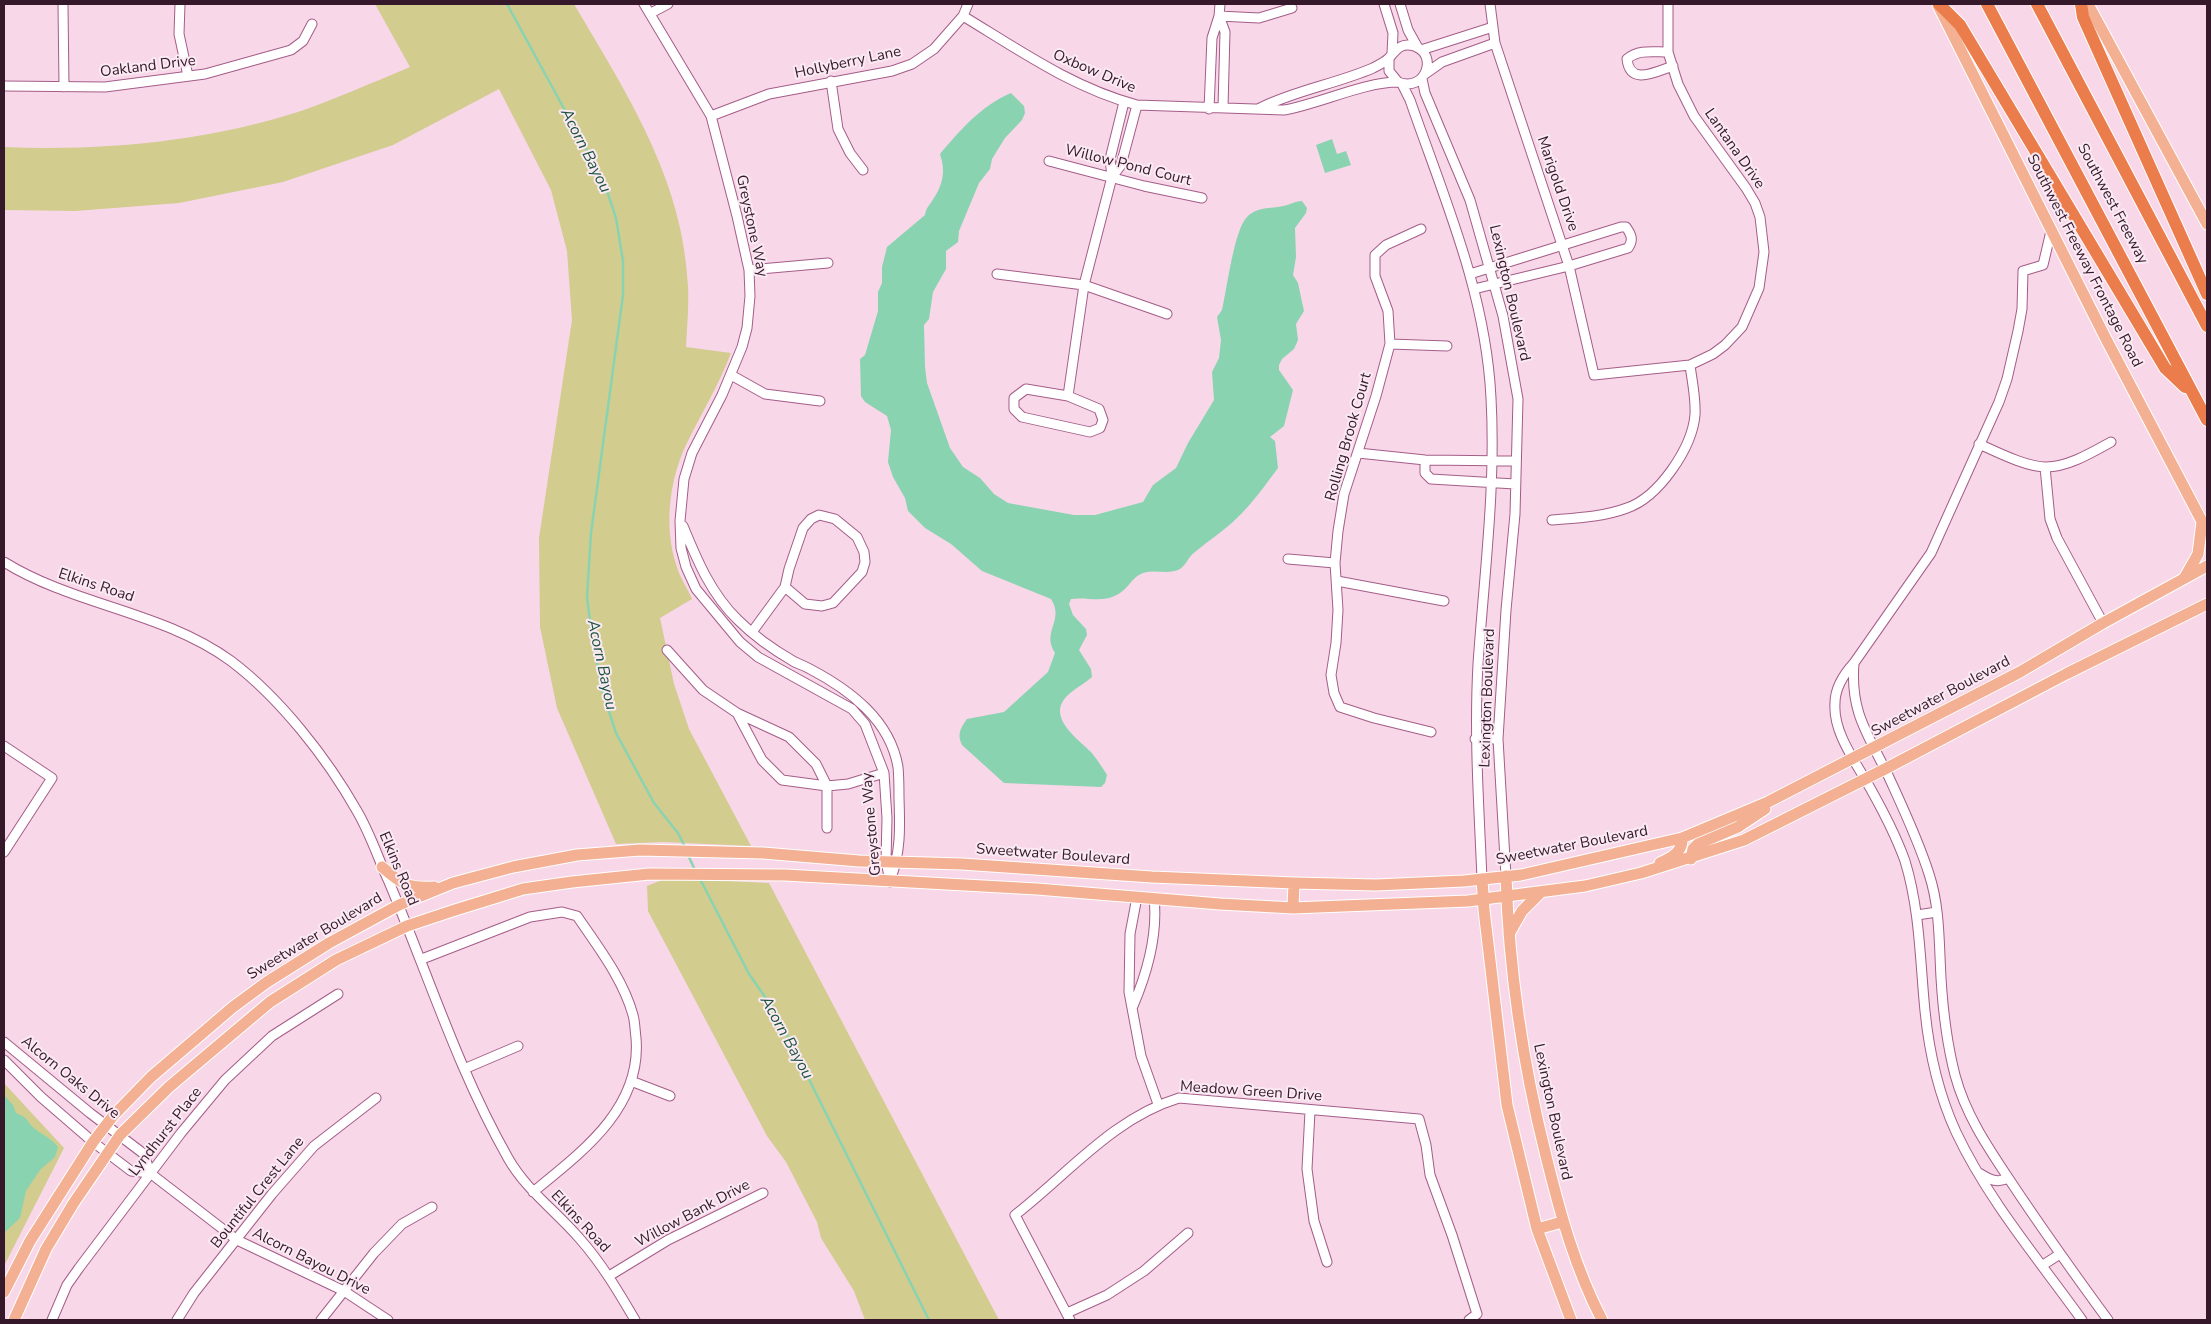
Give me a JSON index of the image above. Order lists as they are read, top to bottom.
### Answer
{
  "streets": {
    "highway": ["Southwest Freeway"],
    "main road": ["Southwest Freeway Frontage Road", "Lexington Boulevard", "Sweetwater Boulevard"],
    "street": [
      "Hollyberry Lane",
      "Oakland Drive",
      "Oxbow Drive",
      "Lantana Drive",
      "Willow Pond Court",
      "Marigold Drive",
      "Greystone Way",
      "Rolling Brook Court",
      "Elkins Road",
      "Alcorn Oaks Drive",
      "Meadow Green Drive",
      "Lyndhurst Place",
      "Bountiful Crest Lane",
      "Willow Bank Drive",
      "Alcorn Bayou Drive"
    ]
  },
  "crossings": [
    ["Hollyberry Lane", "Oxbow Drive"],
    ["Hollyberry Lane", "Greystone Way"],
    ["Oxbow Drive", "Lexington Boulevard"],
    ["Lantana Drive", "Marigold Drive"],
    ["Greystone Way", "Sweetwater Boulevard"],
    ["Lexington Boulevard", "Sweetwater Boulevard"],
    ["Elkins Road", "Sweetwater Boulevard"],
    ["Elkins Road", "Willow Bank Drive"],
    ["Sweetwater Boulevard", "Alcorn Oaks Drive"],
    ["Sweetwater Boulevard", "Alcorn Bayou Drive"],
    ["Alcorn Oaks Drive", "Alcorn Bayou Drive"],
    ["Lyndhurst Place", "Alcorn Bayou Drive"],
    ["Bountiful Crest Lane", "Alcorn Bayou Drive"]
  ],
  "water": ["Acorn Bayou"]
}
